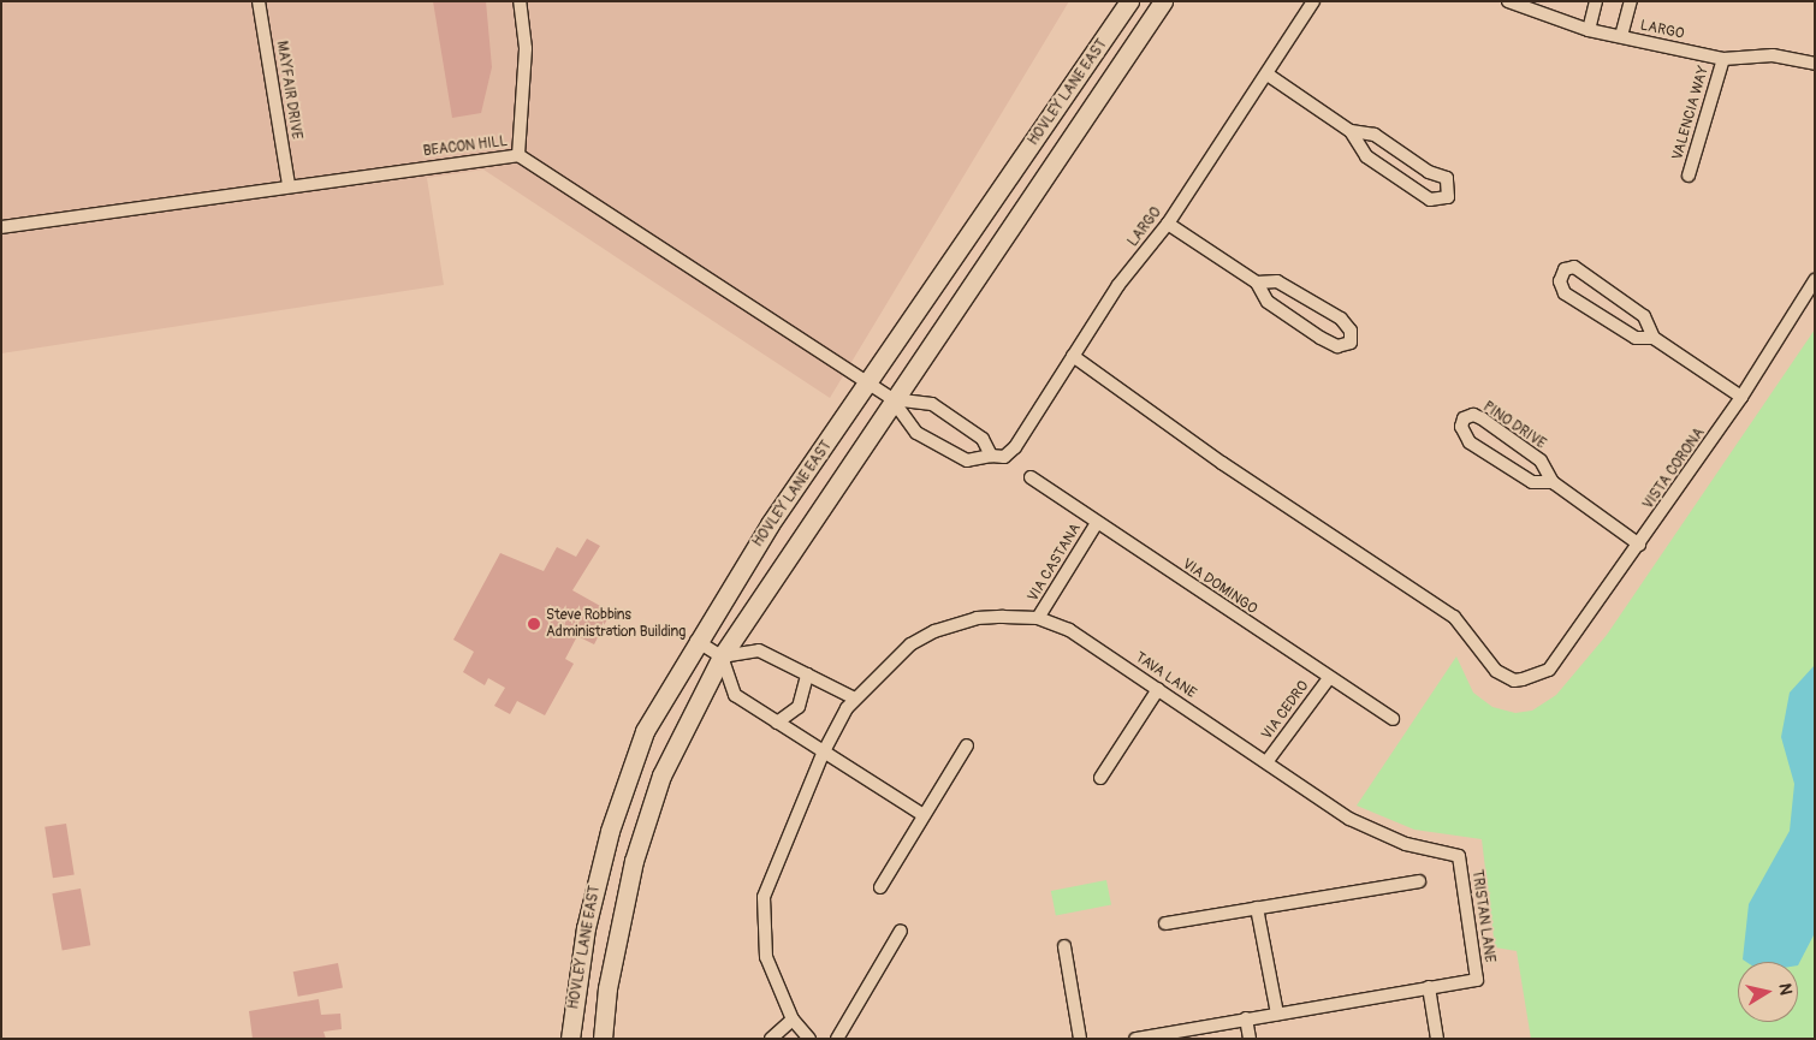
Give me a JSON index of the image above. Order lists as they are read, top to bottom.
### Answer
{
  "streets": {
    "main road": ["HOVLEY LANE EAST"],
    "street": [
      "LARGO",
      "MAYFAIR DRIVE",
      "VALENCIA WAY",
      "BEACON HILL",
      "PINO DRIVE",
      "VISTA CORONA",
      "VIA CASTANA",
      "VIA DOMINGO",
      "TAVA LANE",
      "VIA CEDRO",
      "TRISTAN LANE"
    ]
  },
  "crossings": [
    ["LARGO", "HOVLEY LANE EAST"],
    ["LARGO", "VALENCIA WAY"],
    ["LARGO", "BEACON HILL"],
    ["LARGO", "VISTA CORONA"],
    ["MAYFAIR DRIVE", "BEACON HILL"],
    ["HOVLEY LANE EAST", "BEACON HILL"],
    ["PINO DRIVE", "VISTA CORONA"],
    ["VIA CASTANA", "VIA DOMINGO"],
    ["VIA CASTANA", "TAVA LANE"],
    ["VIA DOMINGO", "VIA CEDRO"],
    ["TAVA LANE", "VIA CEDRO"],
    ["TAVA LANE", "TRISTAN LANE"]
  ],
  "places": ["Steve Robbins Administration Building"],
  "north": "right"
}
